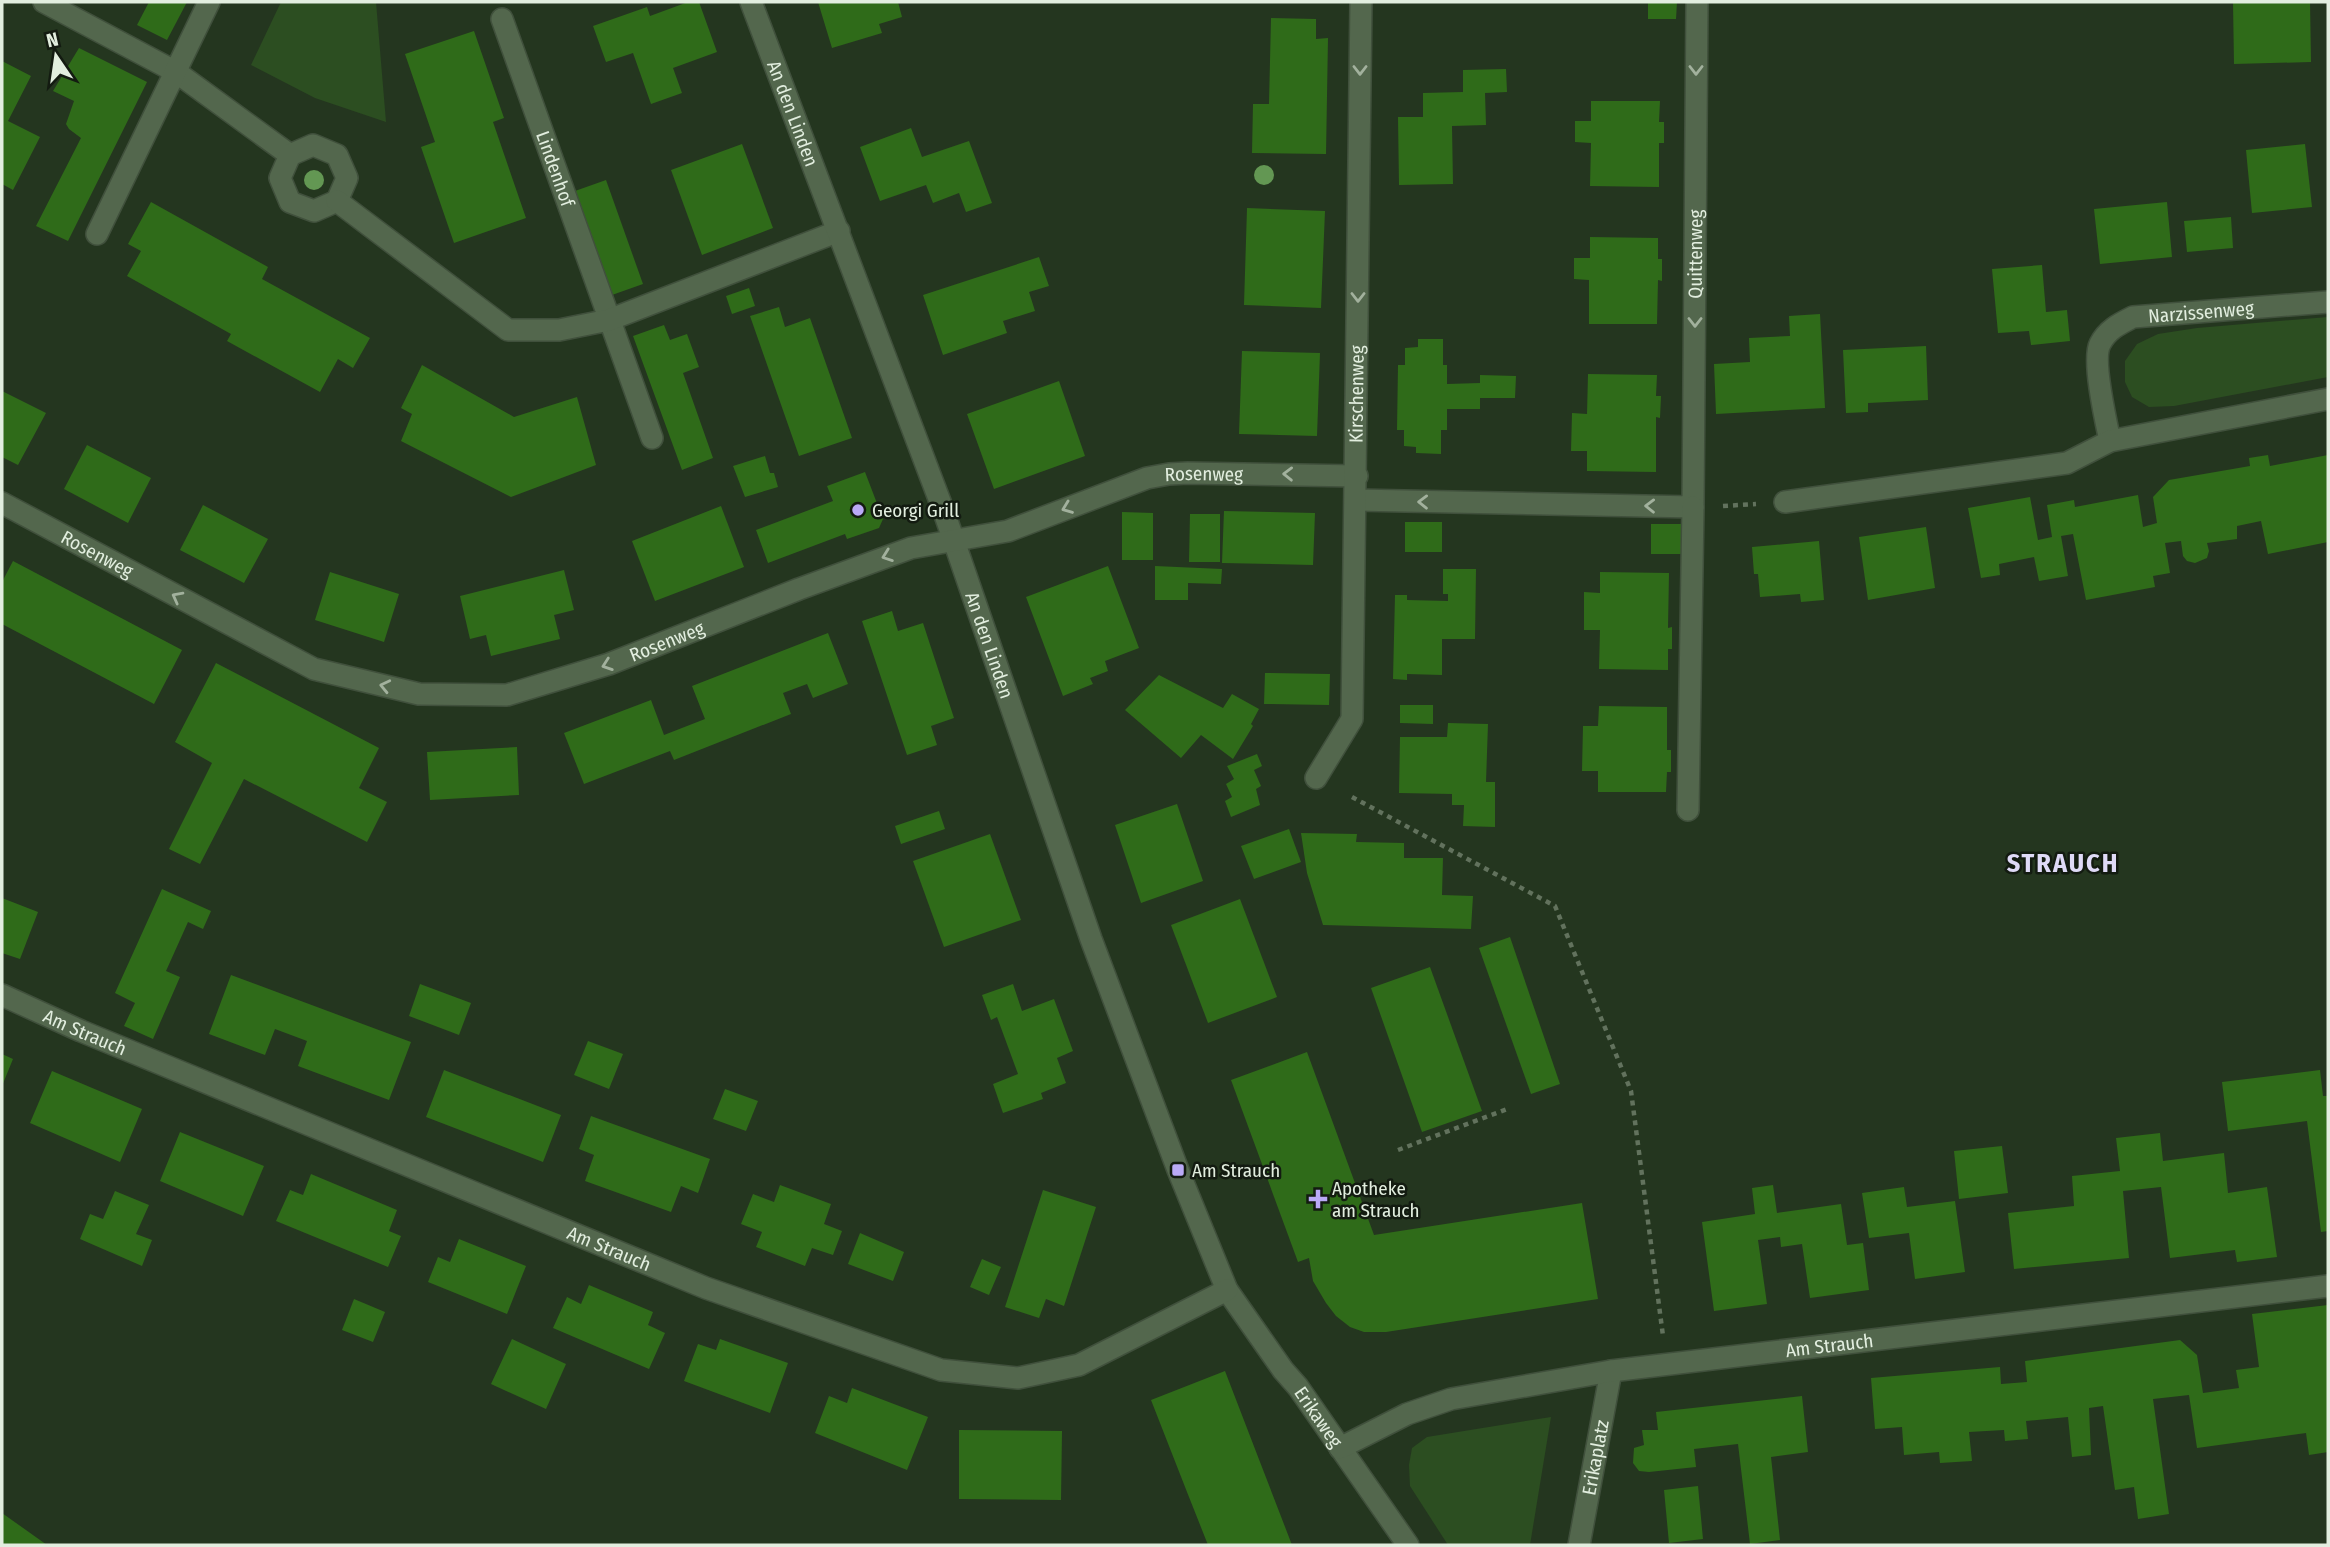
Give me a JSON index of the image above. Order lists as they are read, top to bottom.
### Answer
{
  "streets": {
    "street": [
      "An den Linden",
      "Lindenhof",
      "Quittenweg",
      "Narzissenweg",
      "Kirschenweg",
      "Rosenweg",
      "Am Strauch",
      "Erikaweg",
      "Erikaplatz"
    ]
  },
  "crossings": [
    ["An den Linden", "Rosenweg"],
    ["An den Linden", "Am Strauch"],
    ["An den Linden", "Erikaweg"],
    ["Kirschenweg", "Rosenweg"],
    ["Am Strauch", "Erikaweg"],
    ["Am Strauch", "Erikaplatz"]
  ],
  "one_way": ["Quittenweg", "Kirschenweg", "Rosenweg"],
  "districts": ["STRAUCH"],
  "places": {
    "other": ["Georgi Grill"],
    "transit": ["Am Strauch"],
    "health": ["Apotheke am Strauch"]
  },
  "north": "top"
}
